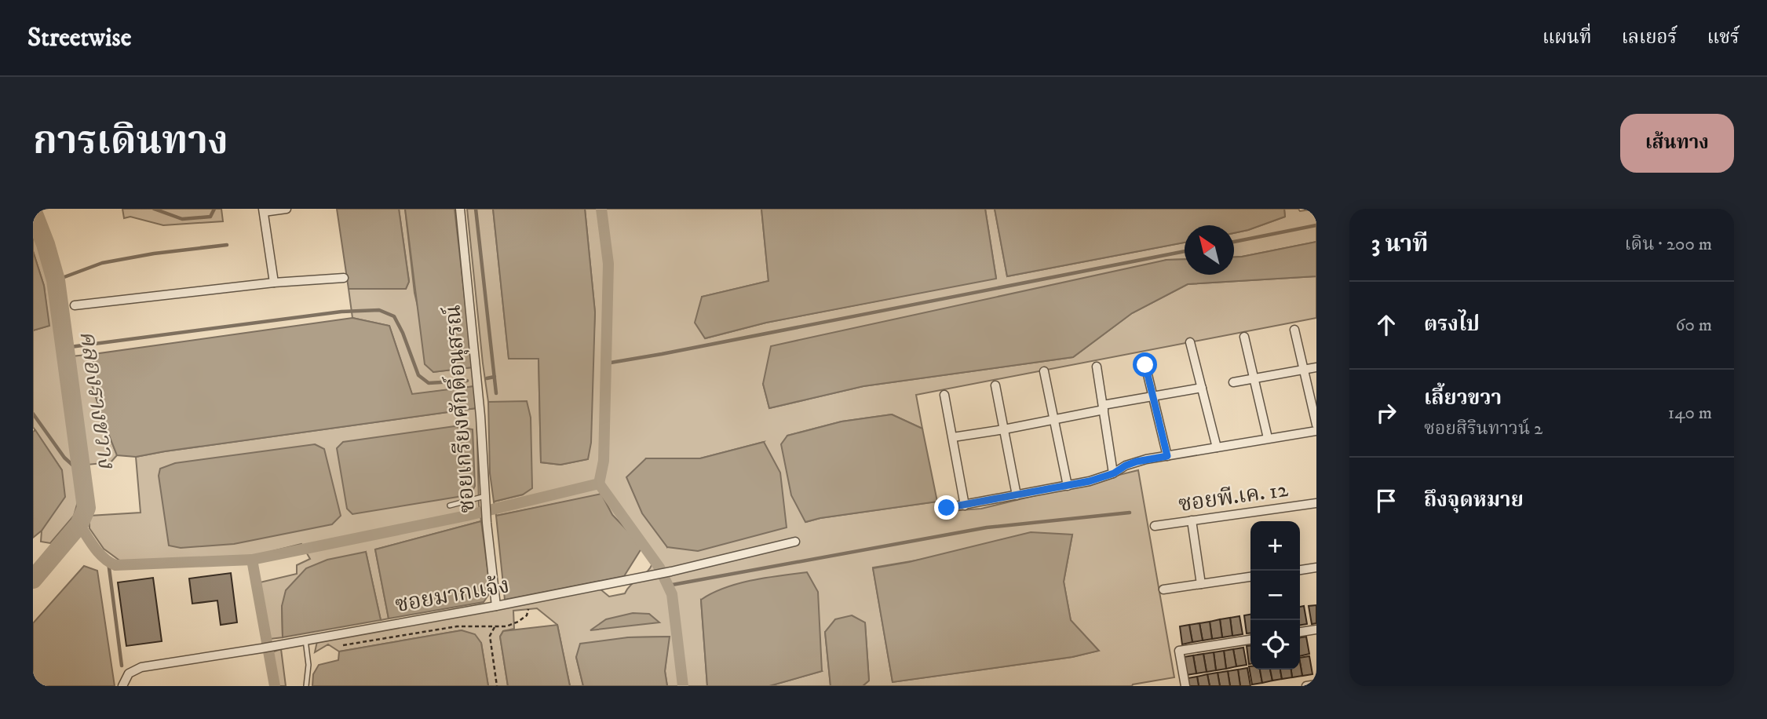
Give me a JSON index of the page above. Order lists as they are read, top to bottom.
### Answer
{
  "streets": {
    "street": ["ซอยเกรียงศักดิ์อนุสรณ์", "ซอยพี.เค. 12", "ซอยมากแจ้ง"]
  },
  "crossings": [
    ["ซอยเกรียงศักดิ์อนุสรณ์", "ซอยมากแจ้ง"]
  ],
  "water": ["คลองรางขวาง"],
  "north": "top left",
  "page": {
    "header": "Streetwise",
    "nav": ["แผนที่", "เลเยอร์", "แชร์"],
    "title": "การเดินทาง",
    "buttons": "เส้นทาง",
    "heading": ["3 นาที", "เดิน · 200 m"],
    "list": [
      ["ตรงไป", "60 m"],
      ["เลี้ยวขวา", "ซอยสิรินทาวน์ 2", "140 m"],
      "ถึงจุดหมาย"
    ],
    "map_buttons": ["+", "−"]
  }
}
